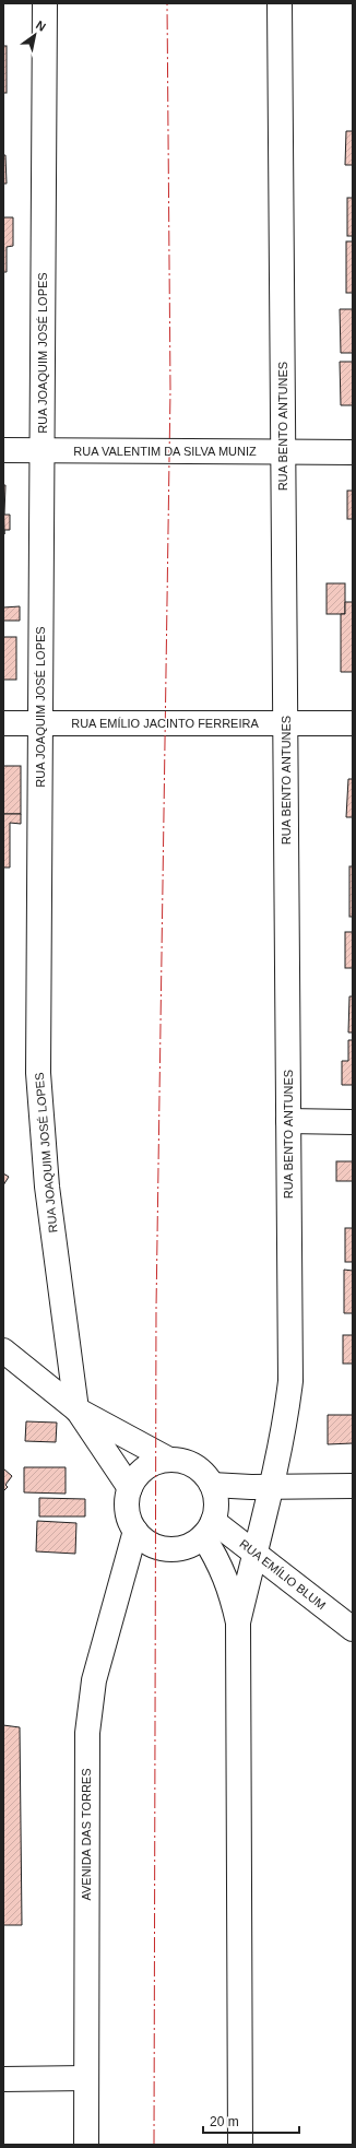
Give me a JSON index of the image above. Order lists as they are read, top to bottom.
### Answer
{
  "streets": {
    "street": [
      "RUA JOAQUIM JOSÉ LOPES",
      "RUA BENTO ANTUNES",
      "RUA VALENTIM DA SILVA MUNIZ",
      "RUA EMÍLIO JACINTO FERREIRA",
      "RUA EMÍLIO BLUM",
      "AVENIDA DAS TORRES"
    ]
  },
  "crossings": [
    ["RUA JOAQUIM JOSÉ LOPES", "RUA VALENTIM DA SILVA MUNIZ"],
    ["RUA JOAQUIM JOSÉ LOPES", "RUA EMÍLIO JACINTO FERREIRA"],
    ["RUA BENTO ANTUNES", "RUA VALENTIM DA SILVA MUNIZ"],
    ["RUA BENTO ANTUNES", "RUA EMÍLIO JACINTO FERREIRA"],
    ["RUA BENTO ANTUNES", "RUA EMÍLIO BLUM"],
    ["RUA EMÍLIO BLUM", "AVENIDA DAS TORRES"]
  ],
  "scale_bar": "20 m",
  "north": "top right"
}
